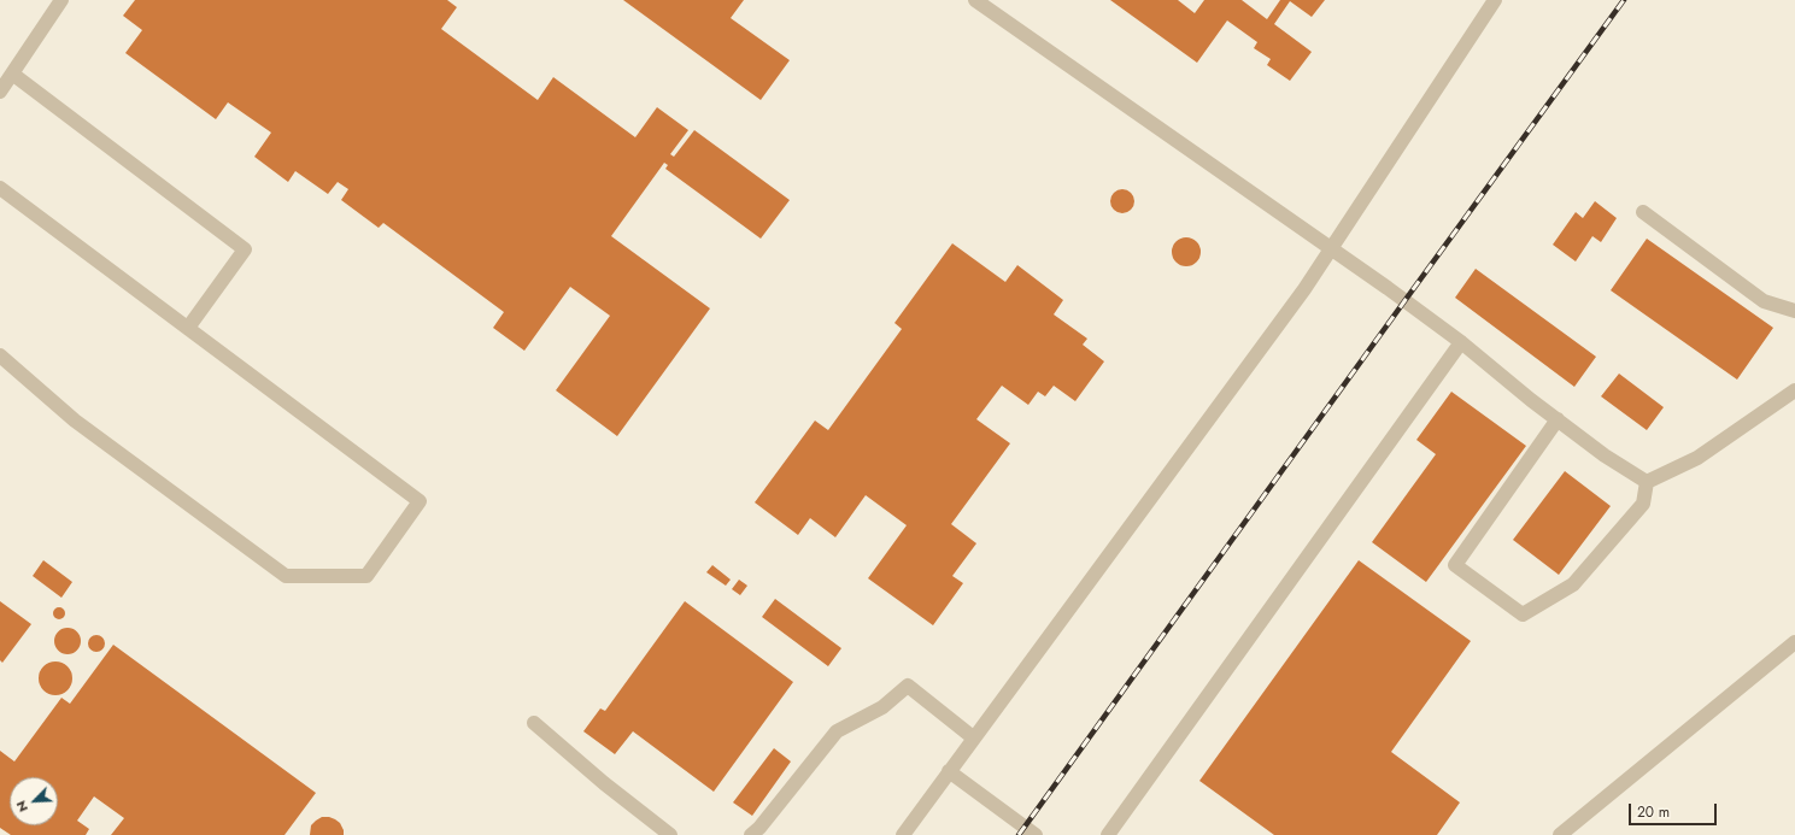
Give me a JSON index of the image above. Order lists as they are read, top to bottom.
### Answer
{
  "scale_bar": "20 m",
  "north": "bottom left"
}
